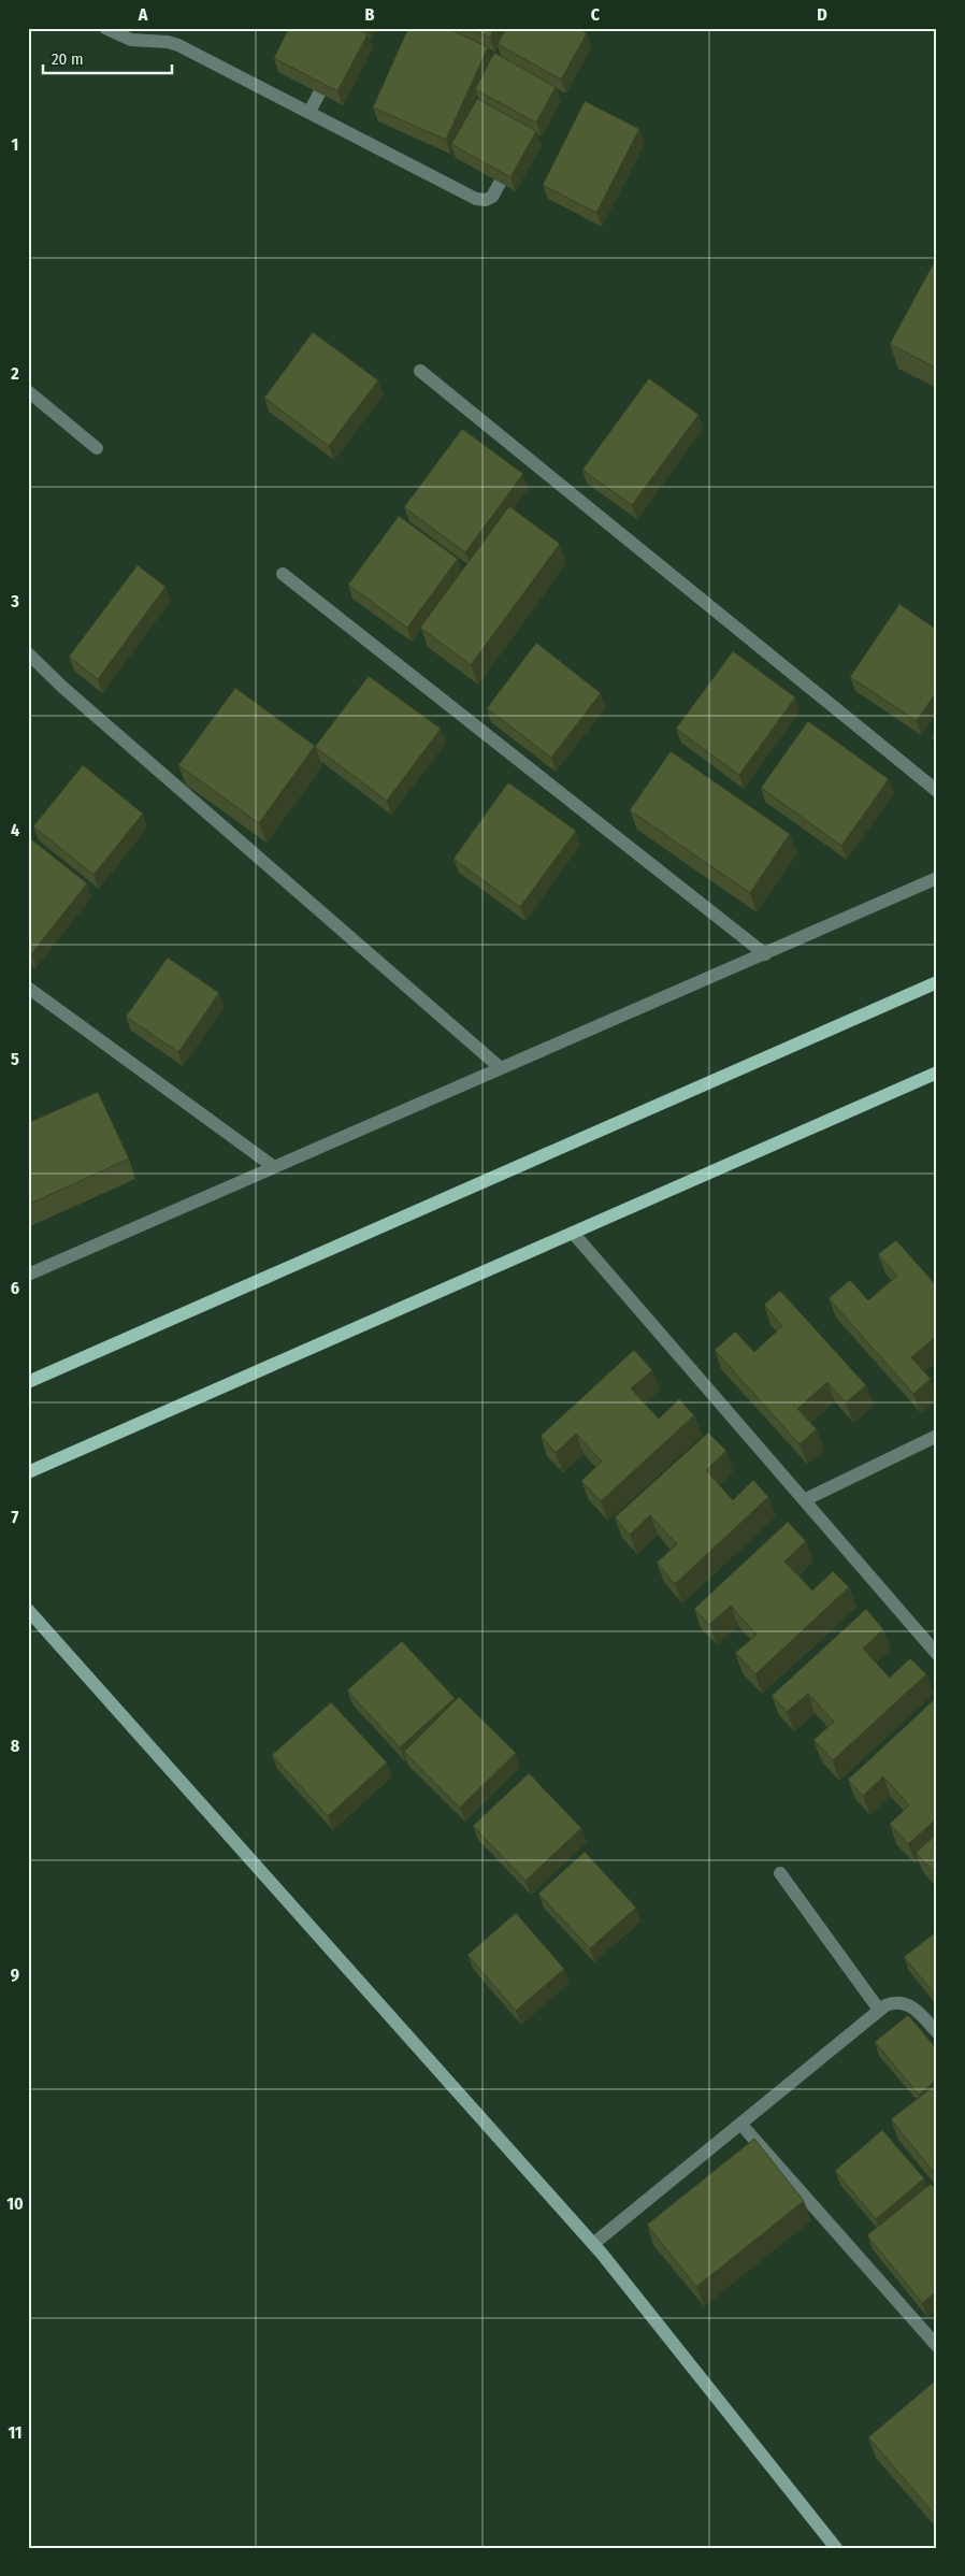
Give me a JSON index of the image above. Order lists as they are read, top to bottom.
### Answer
{
  "scale_bar": "20 m",
  "grid": {
    "columns": [
      "A",
      "B",
      "C",
      "D"
    ],
    "rows": [
      "1",
      "2",
      "3",
      "4",
      "5",
      "6",
      "7",
      "8",
      "9",
      "10",
      "11"
    ]
  }
}
